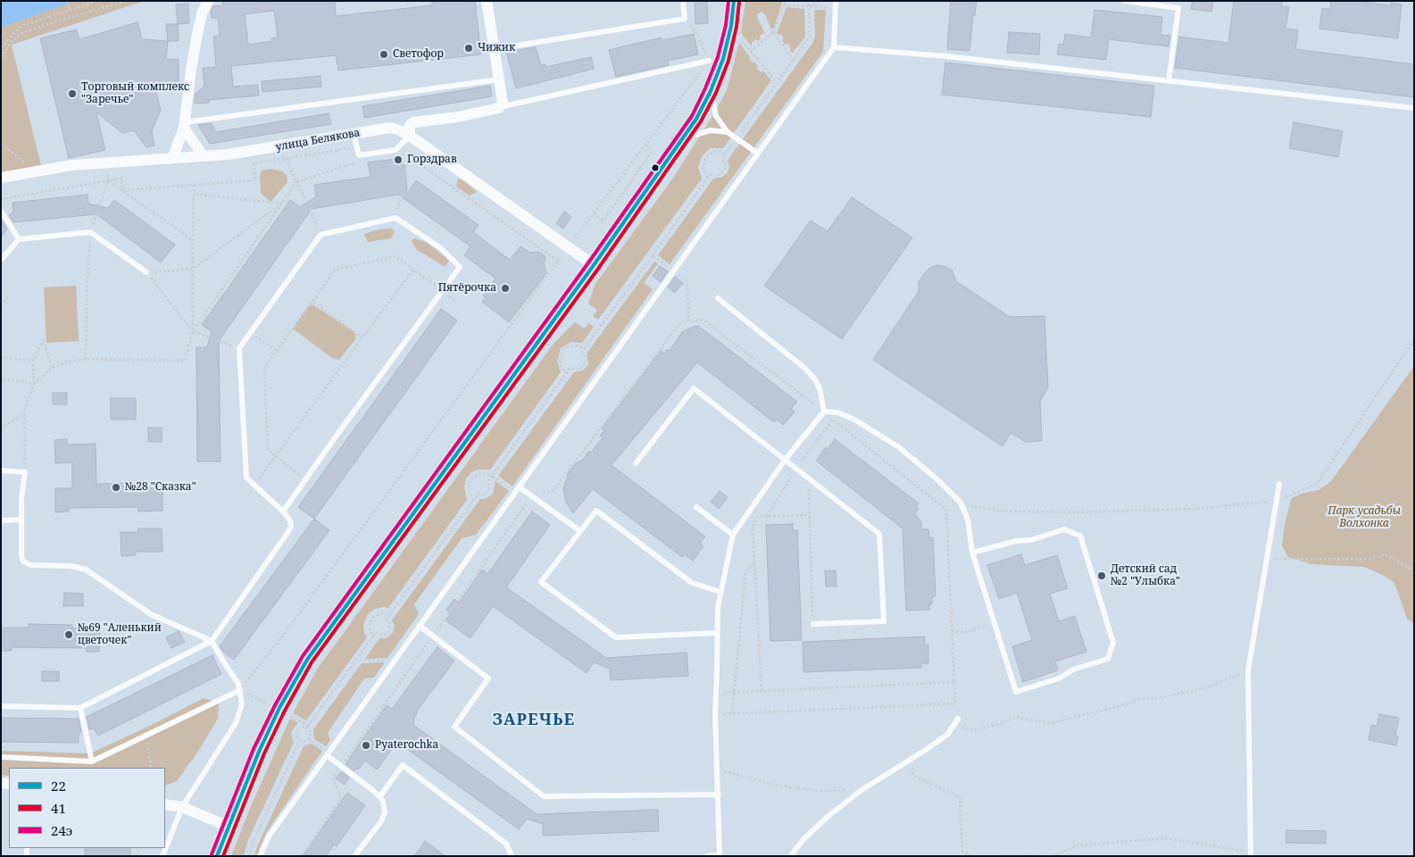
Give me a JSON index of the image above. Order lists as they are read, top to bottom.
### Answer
{
  "streets": {
    "street": ["улица Белякова"]
  },
  "districts": ["ЗАРЕЧЬЕ"],
  "parks": ["Парк усадьбы Волхонка"],
  "places": [
    "Чижик",
    "Светофор",
    "Торговый комплекс \"Заречье\"",
    "Горздрав",
    "Пятёрочка",
    "№28 \"Сказка\"",
    "Детский сад №2 \"Улыбка\"",
    "№69 \"Аленький цветочек\"",
    "Pyaterochka"
  ],
  "lines": ["transit line 22", "transit line 24э", "transit line 41"],
  "legend": ["22", "41", "24э"]
}
